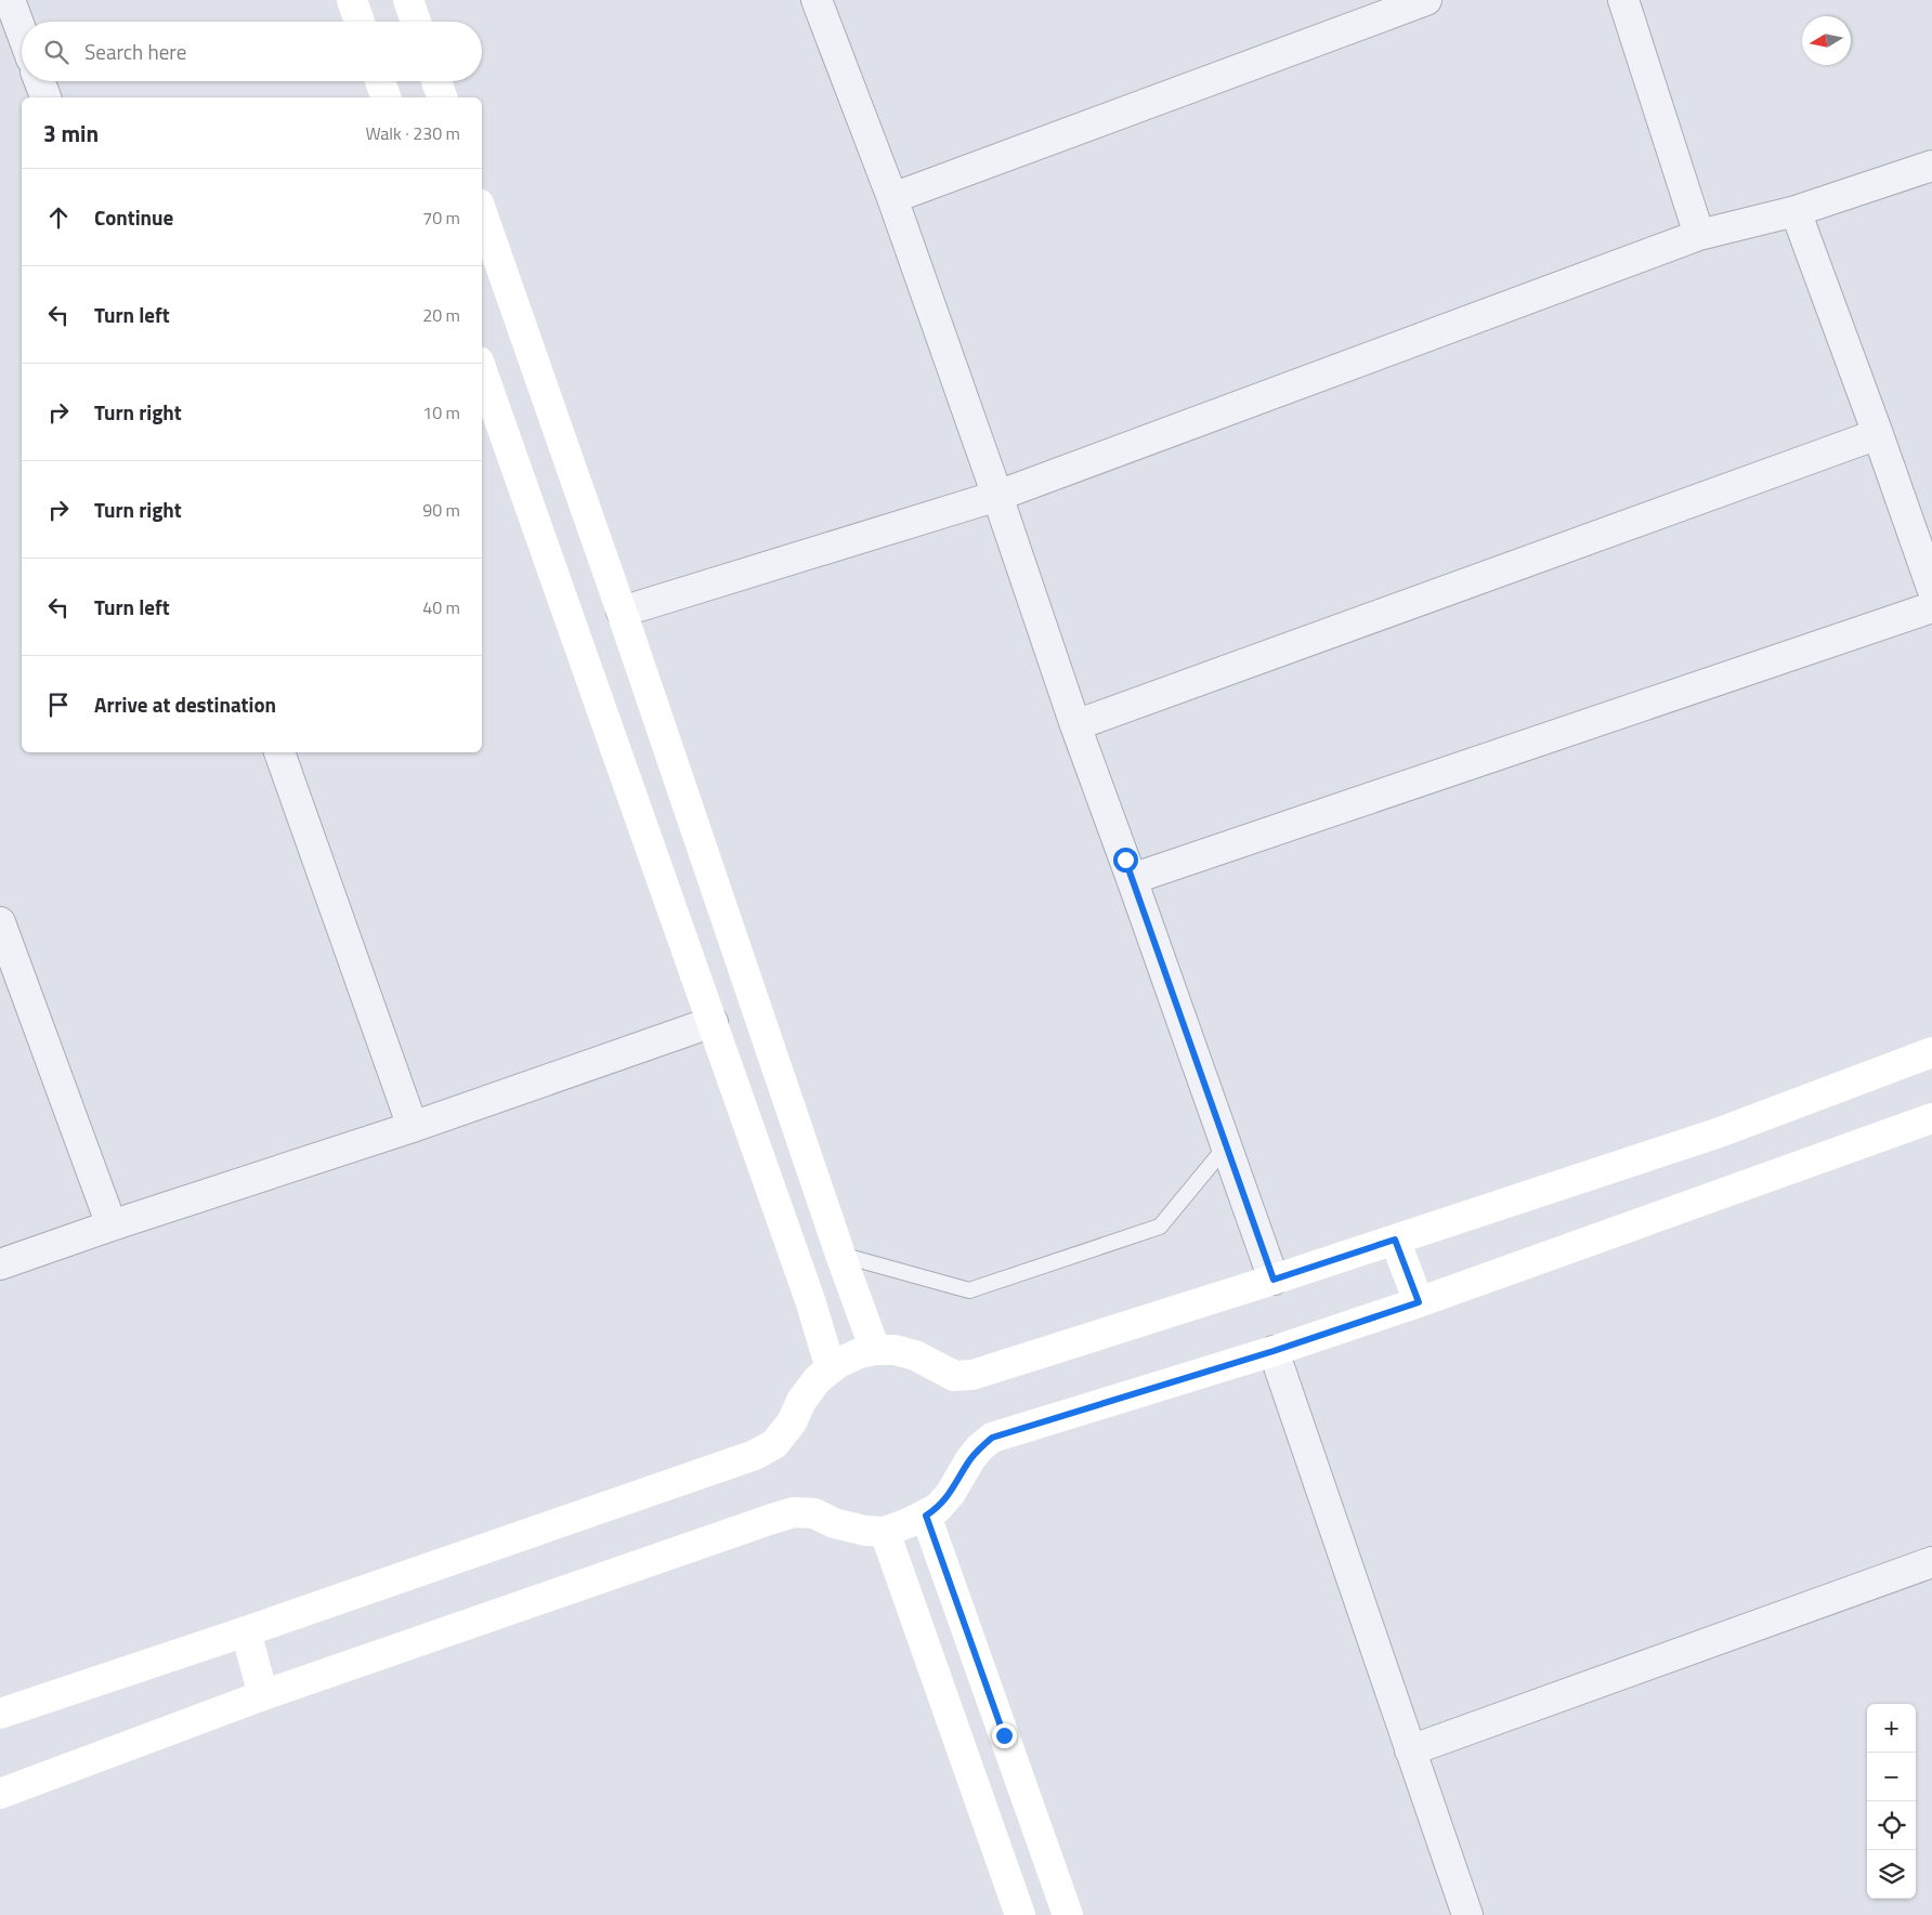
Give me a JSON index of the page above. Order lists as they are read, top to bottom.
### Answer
{
  "north": "left",
  "page": {
    "search": "Search here",
    "heading": ["3 min", "Walk · 230 m"],
    "list": [
      ["Continue", "70 m"],
      ["Turn left", "20 m"],
      ["Turn right", "10 m"],
      ["Turn right", "90 m"],
      ["Turn left", "40 m"],
      "Arrive at destination"
    ],
    "map_buttons": ["+", "−"]
  }
}
